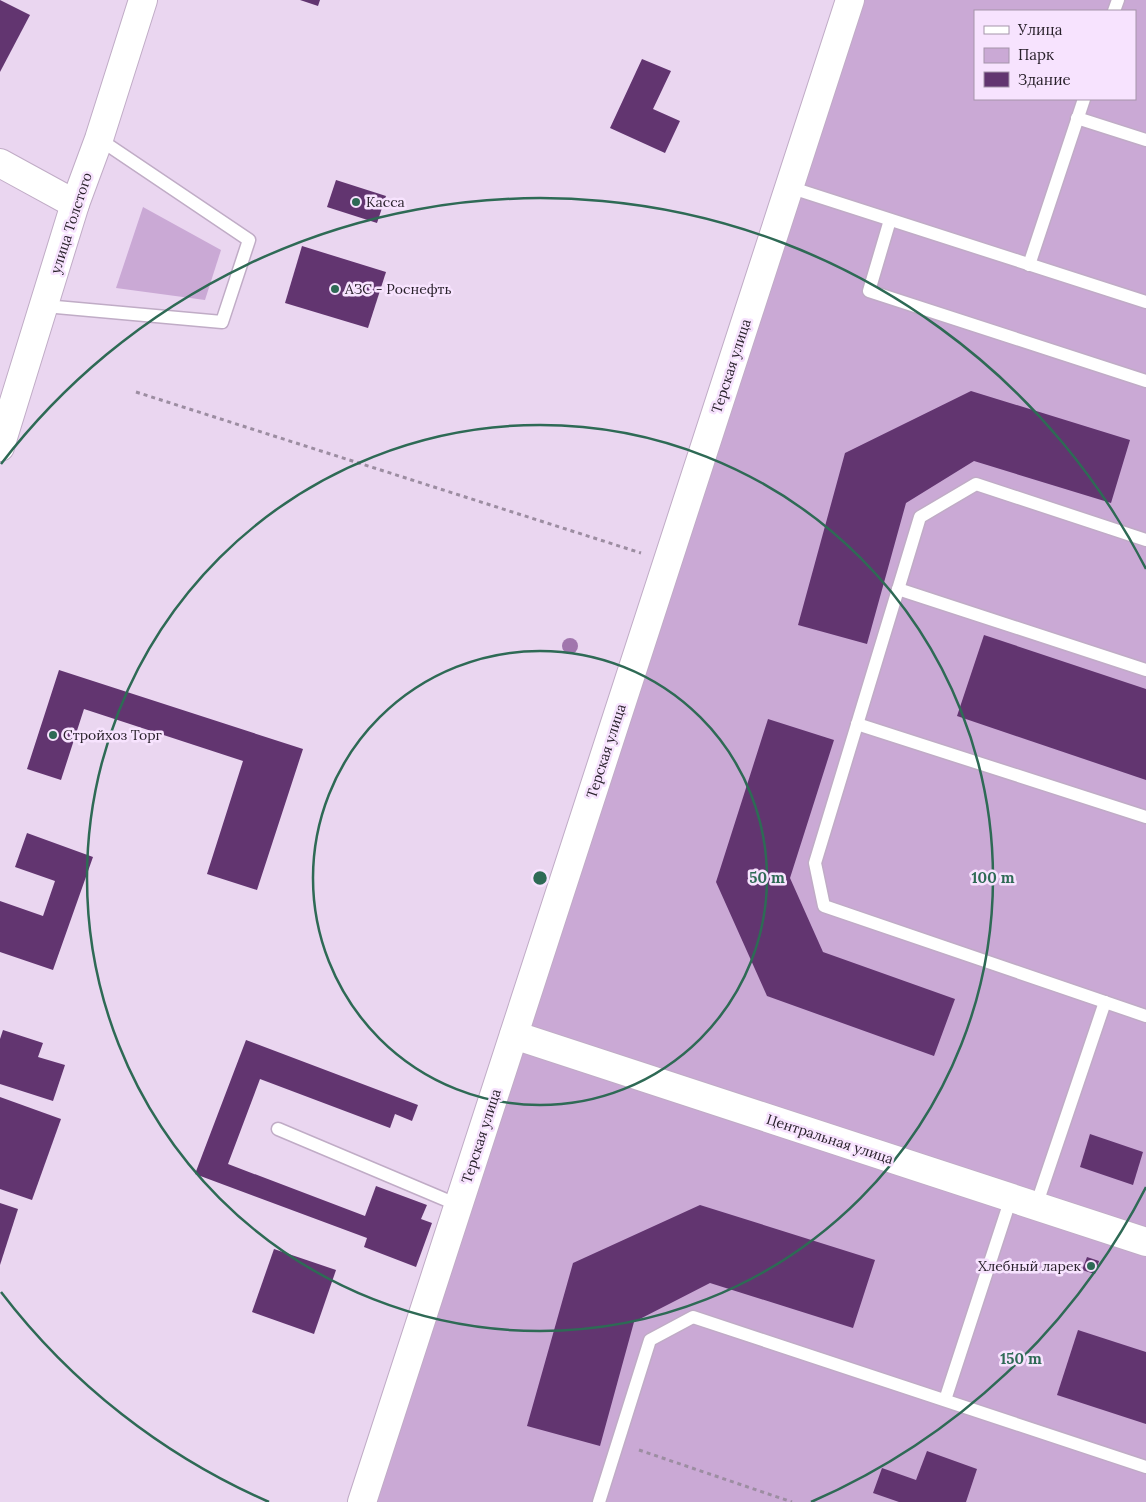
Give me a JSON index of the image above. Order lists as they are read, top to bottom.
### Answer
{
  "streets": {
    "street": ["улица Толстого", "Терская улица", "Центральная улица"]
  },
  "crossings": [
    ["Терская улица", "Центральная улица"]
  ],
  "places": [
    "Касса",
    "АЗС - Роснефть",
    "Стройхоз Торг",
    "Хлебный ларек"
  ],
  "legend": ["Улица", "Парк", "Здание"],
  "rings": ["50 m", "100 m", "150 m"]
}
